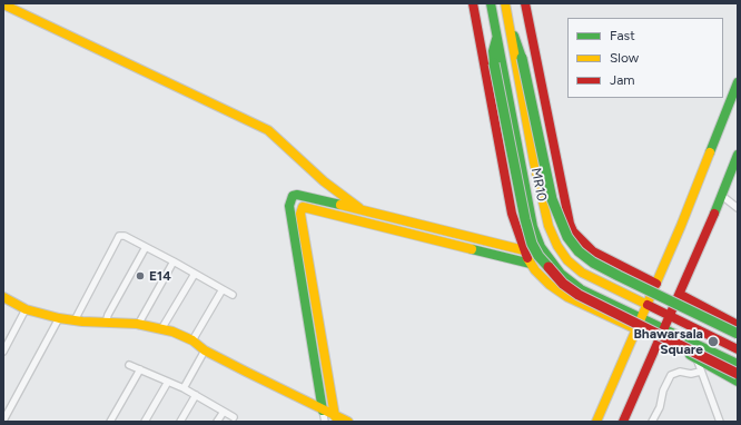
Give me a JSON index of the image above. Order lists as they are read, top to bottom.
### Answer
{
  "streets": {
    "street": ["MR10"]
  },
  "places": ["E14", "Bhawarsala Square"],
  "legend": ["Fast", "Slow", "Jam"]
}
